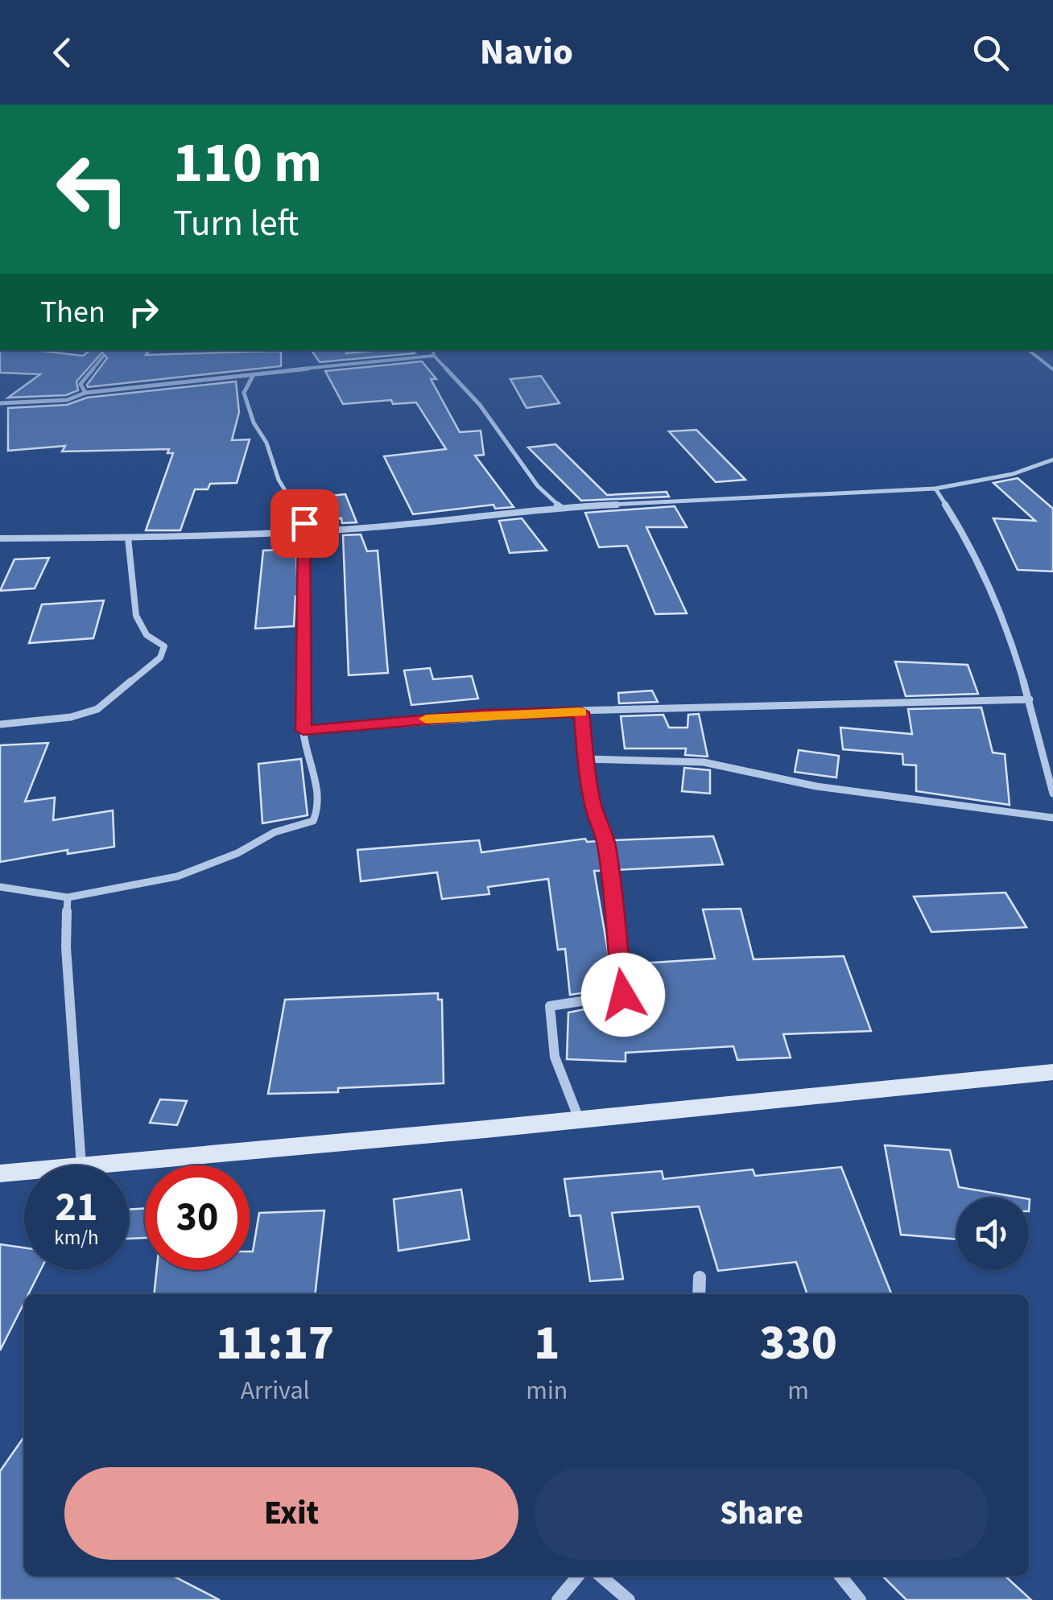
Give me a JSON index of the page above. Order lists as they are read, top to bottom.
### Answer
{
  "page": {
    "header": "Navio",
    "turn": ["110 m", "Turn left"],
    "then": "Then",
    "speed": "21 km/h",
    "limit": "30",
    "eta": [
      "11:17",
      "Arrival",
      "1",
      "min",
      "330",
      "m"
    ],
    "buttons": ["Exit", "Share"]
  }
}
